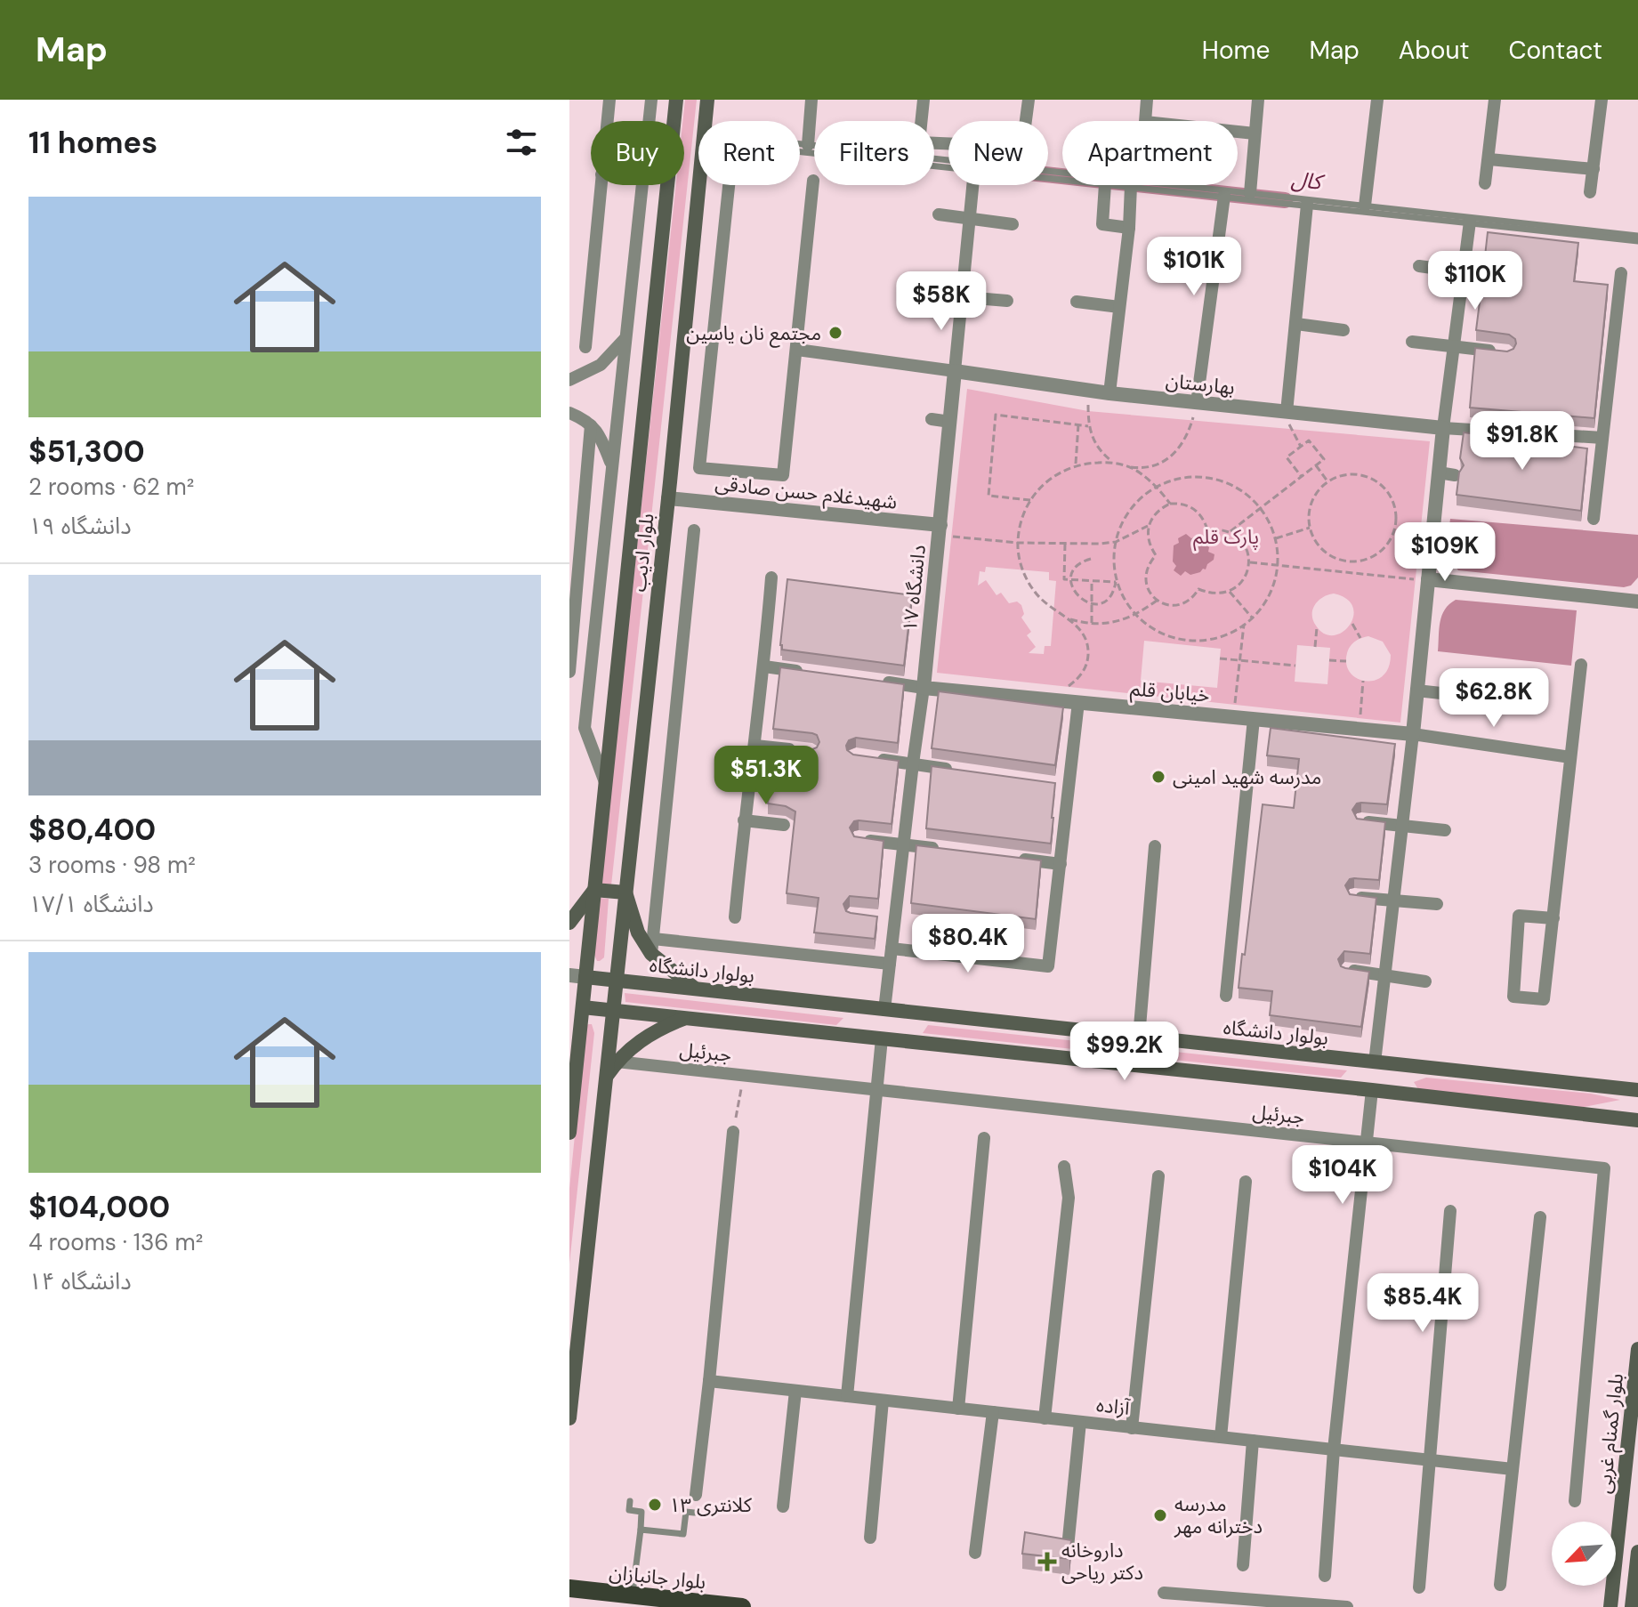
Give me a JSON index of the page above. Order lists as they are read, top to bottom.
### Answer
{
  "streets": {
    "main road": [
      "بلوار ادیب",
      "بولوار دانشگاه",
      "بلوار گمنام غربی",
      "بلوار جانبازان"
    ],
    "street": [
      "بهارستان",
      "شهیدغلام حسن صادقی",
      "دانشگاه ۱۷",
      "خیابان قلم",
      "جبرئیل",
      "آزاده"
    ]
  },
  "crossings": [
    ["بهارستان", "دانشگاه ۱۷"],
    ["شهیدغلام حسن صادقی", "بلوار ادیب"],
    ["شهیدغلام حسن صادقی", "دانشگاه ۱۷"],
    ["بلوار ادیب", "بولوار دانشگاه"],
    ["دانشگاه ۱۷", "خیابان قلم"],
    ["دانشگاه ۱۷", "بولوار دانشگاه"]
  ],
  "water": ["کال"],
  "parks": ["پارک قلم"],
  "places": {
    "other": [
      "مجتمع نان یاسین",
      "مدرسه شهید امینی",
      "کلانتری ۱۳",
      "مدرسه دخترانه مهر"
    ],
    "health": ["داروخانه دکتر ریاحی"]
  },
  "north": "bottom left",
  "page": {
    "header": "Map",
    "nav": [
      "Home",
      "Map",
      "About",
      "Contact"
    ],
    "heading": "11 homes",
    "chip": [
      "Buy",
      "Rent",
      "Filters",
      "New",
      "Apartment"
    ],
    "list": [
      {
        "name": "$51,300",
        "note": "2 rooms · 62 m² · دانشگاه ۱۹"
      },
      {
        "name": "$80,400",
        "note": "3 rooms · 98 m² · دانشگاه ۱۷/۱"
      },
      {
        "name": "$104,000",
        "note": "4 rooms · 136 m² · دانشگاه ۱۴"
      }
    ],
    "price": [
      "$101K",
      "$110K",
      "$58K",
      "$91.8K",
      "$109K",
      "$62.8K",
      "$51.3K",
      "$80.4K",
      "$99.2K",
      "$104K",
      "$85.4K"
    ]
  }
}
